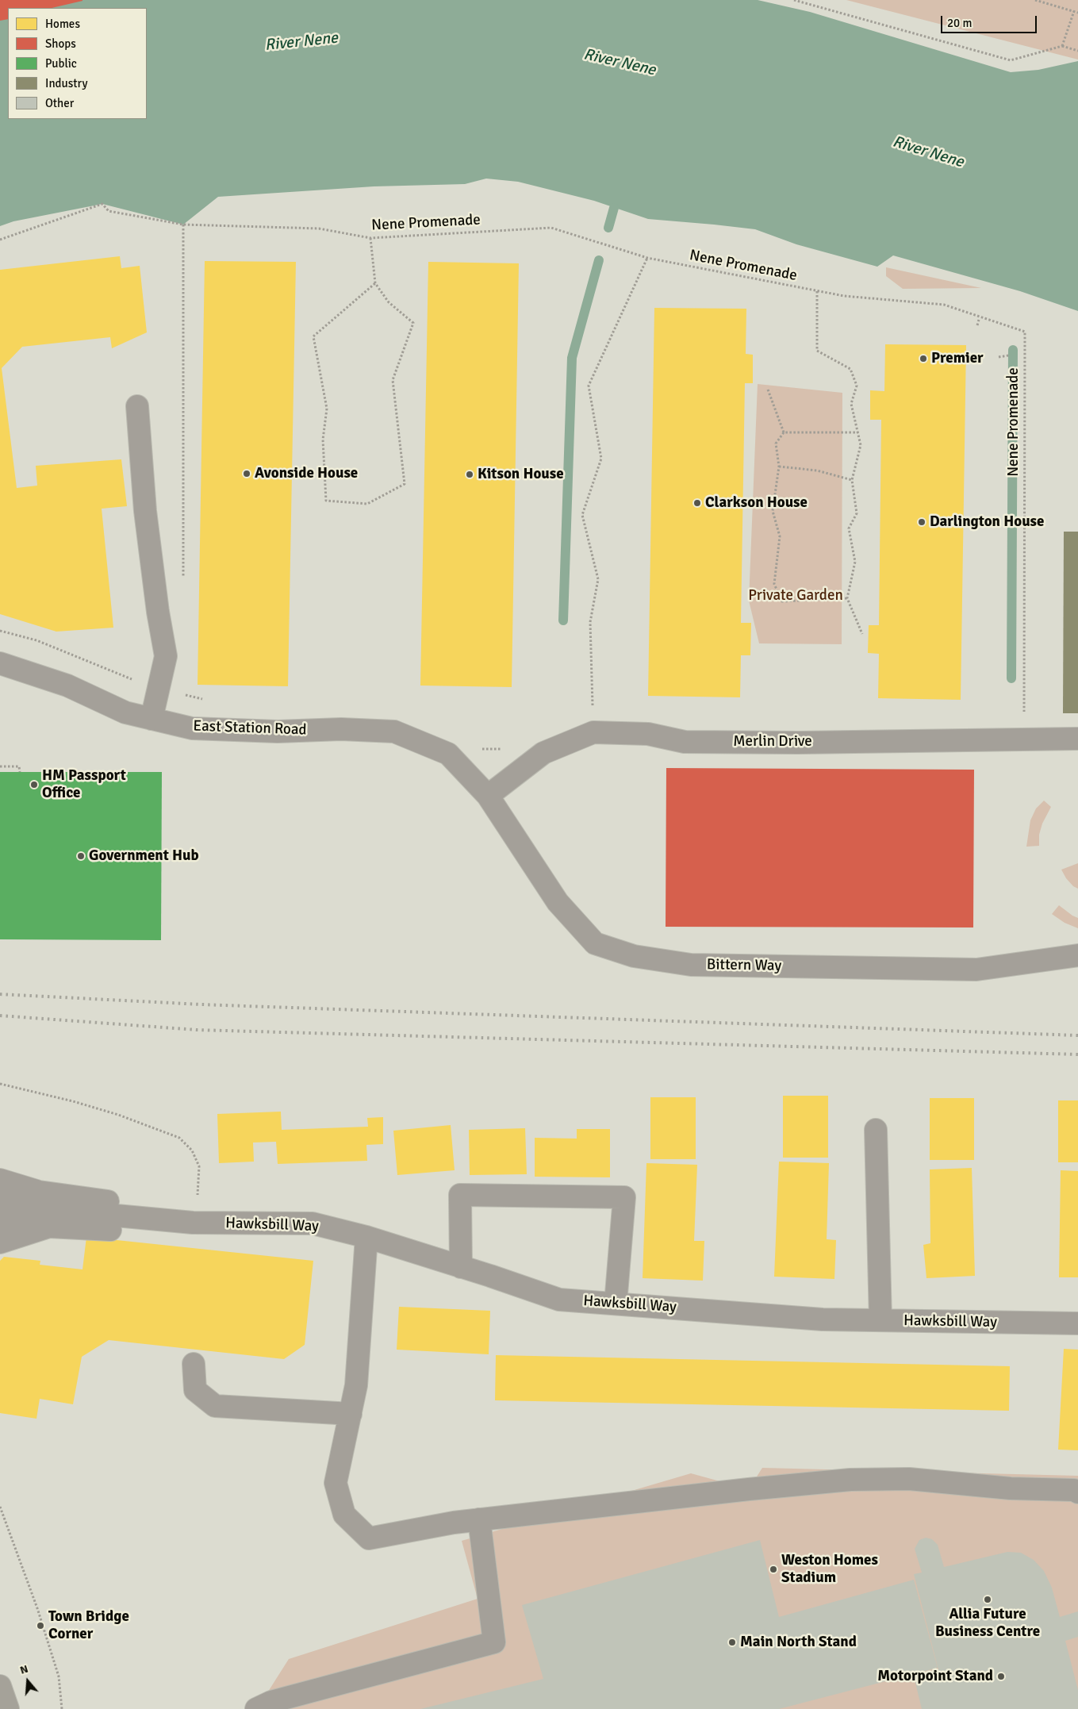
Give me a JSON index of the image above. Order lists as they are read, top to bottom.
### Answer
{
  "streets": {
    "street": [
      "East Station Road",
      "Merlin Drive",
      "Bittern Way",
      "Hawksbill Way"
    ],
    "path": ["Nene Promenade"]
  },
  "crossings": [
    ["Nene Promenade", "Merlin Drive"],
    ["East Station Road", "Merlin Drive"],
    ["East Station Road", "Bittern Way"],
    ["Merlin Drive", "Bittern Way"]
  ],
  "water": ["River Nene"],
  "parks": ["Private Garden"],
  "places": [
    "Premier",
    "Avonside House",
    "Kitson House",
    "Clarkson House",
    "Darlington House",
    "HM Passport Office",
    "Government Hub",
    "Weston Homes Stadium",
    "Allia Future Business Centre",
    "Town Bridge Corner",
    "Main North Stand",
    "Motorpoint Stand"
  ],
  "legend": [
    "Homes",
    "Shops",
    "Public",
    "Industry",
    "Other"
  ],
  "scale_bar": "20 m",
  "north": "top"
}
